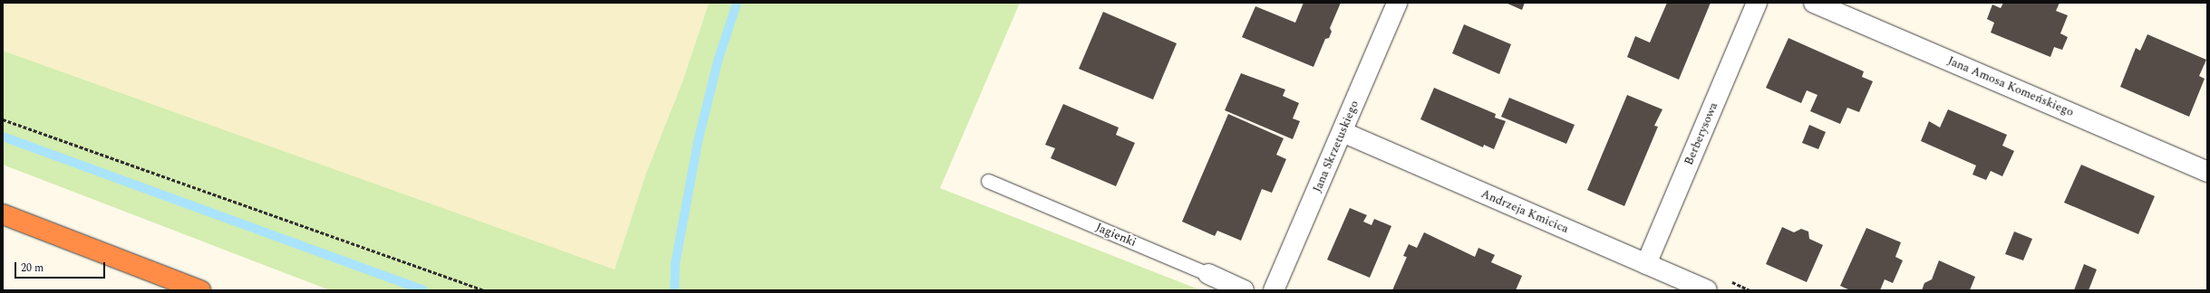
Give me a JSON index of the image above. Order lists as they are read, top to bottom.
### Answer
{
  "streets": {
    "street": [
      "Jana Amosa Komeńskiego",
      "Berberysowa",
      "Jana Skrzetuskiego",
      "Andrzeja Kmicica",
      "Jagienki"
    ]
  },
  "crossings": [
    ["Berberysowa", "Andrzeja Kmicica"],
    ["Jana Skrzetuskiego", "Andrzeja Kmicica"]
  ],
  "scale_bar": "20 m"
}
